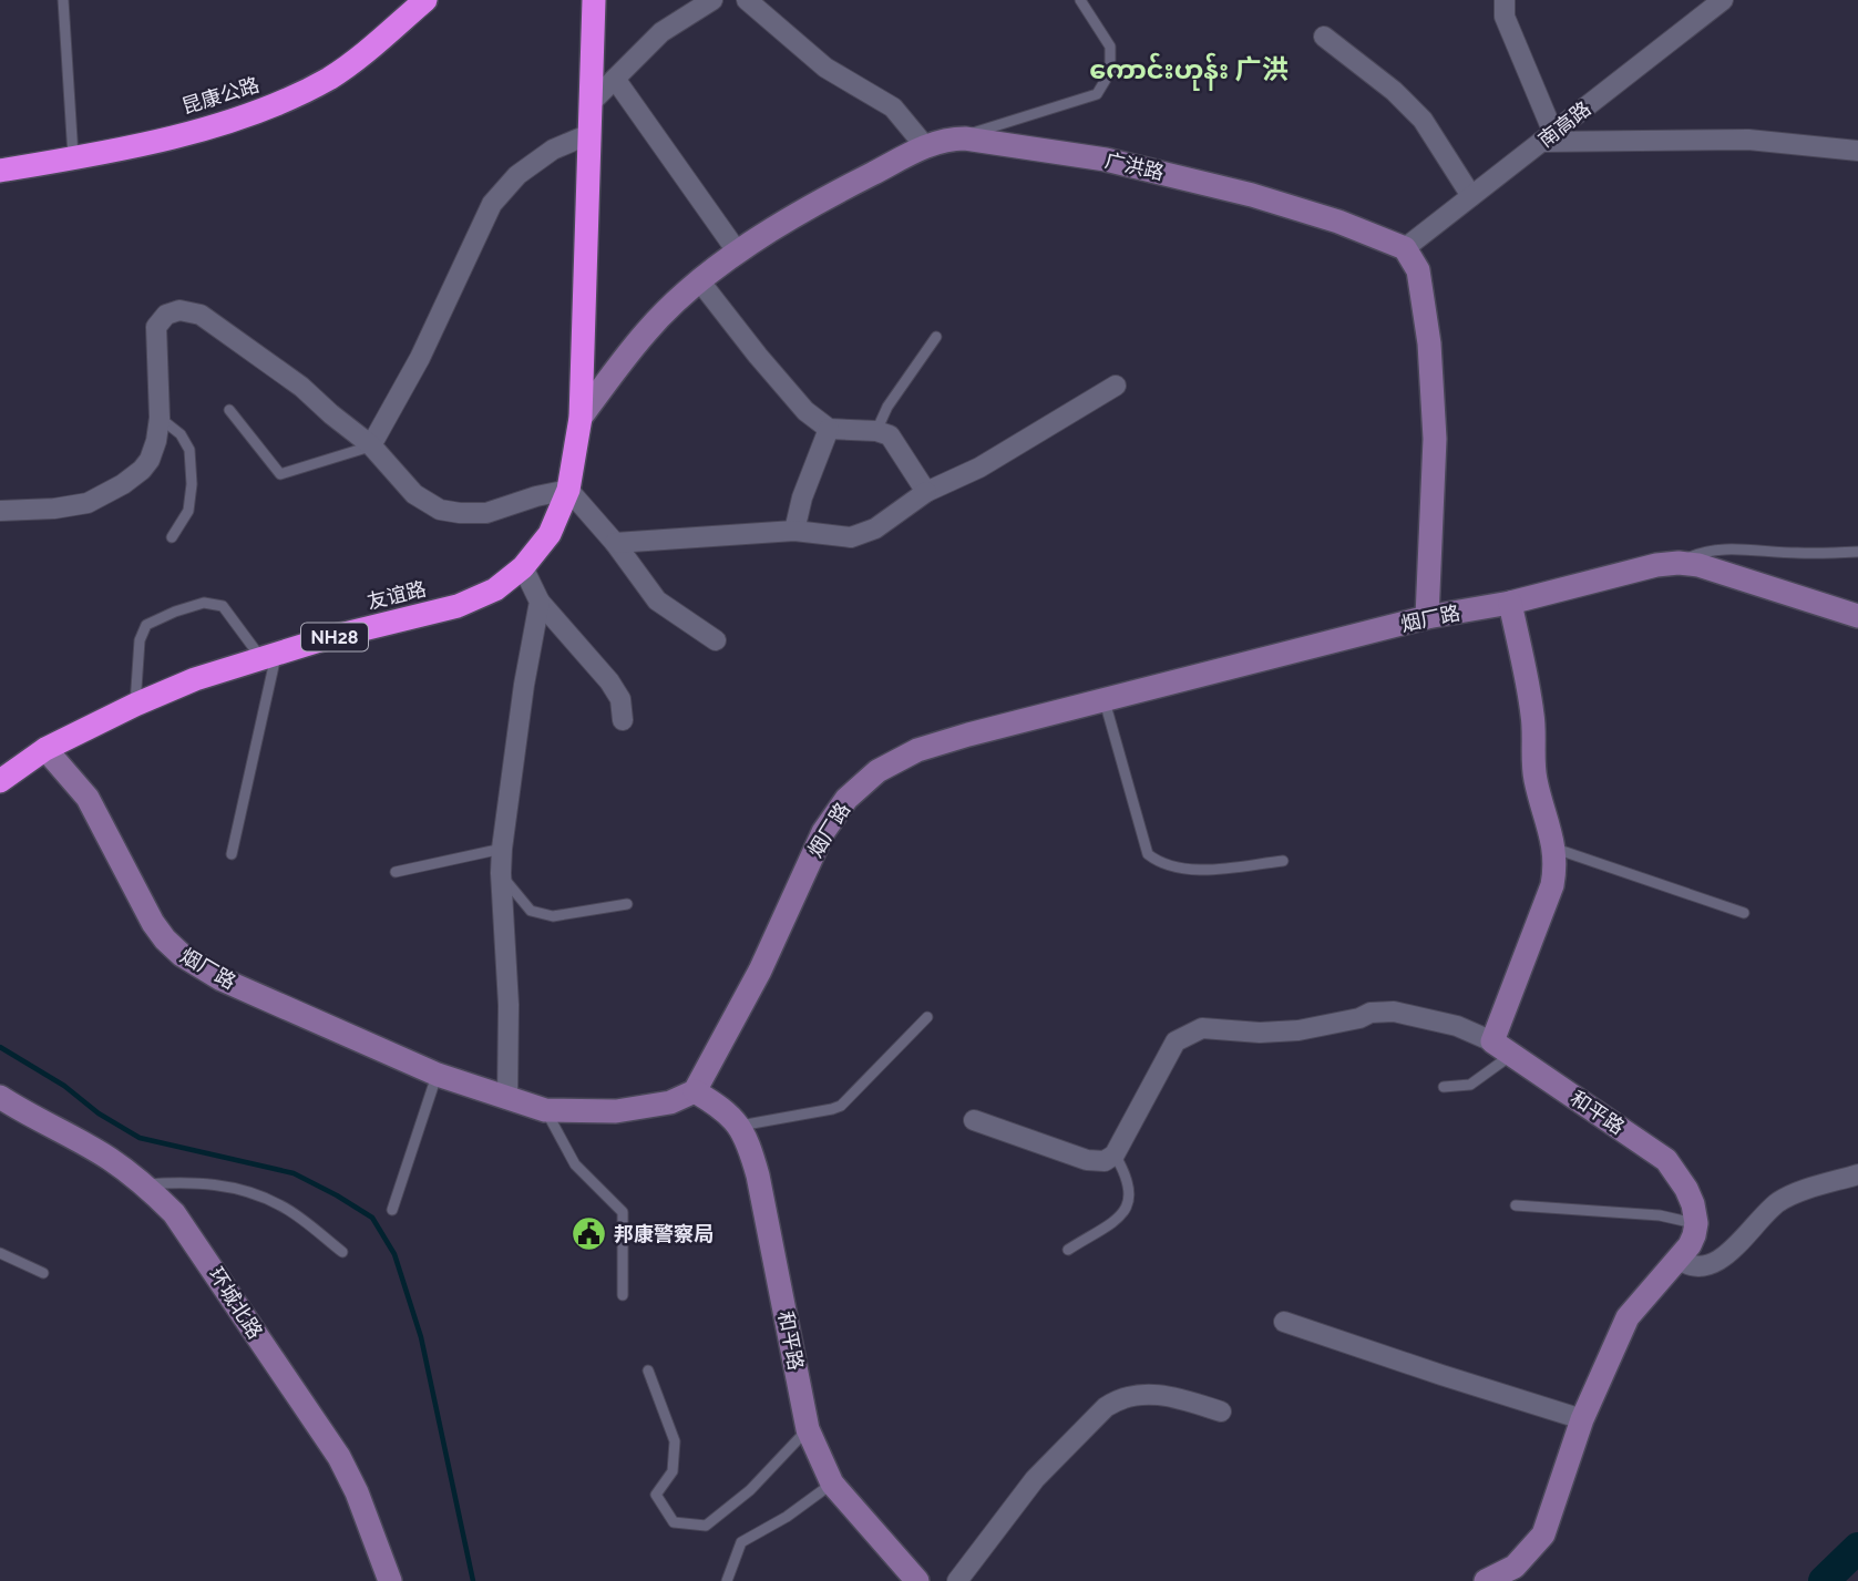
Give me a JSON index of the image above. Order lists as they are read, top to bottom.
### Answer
{
  "streets": {
    "highway": ["昆康公路", "友谊路", "NH28"],
    "street": [
      "南高路",
      "广洪路",
      "烟厂路",
      "和平路",
      "环城北路"
    ]
  },
  "crossings": [
    ["南高路", "广洪路"],
    ["广洪路", "友谊路"],
    ["广洪路", "NH28"],
    ["友谊路", "烟厂路"],
    ["友谊路", "NH28"]
  ],
  "districts": ["ကောင်းဟုန်း 广洪"],
  "places": {
    "public building": ["邦康警察局"]
  }
}
